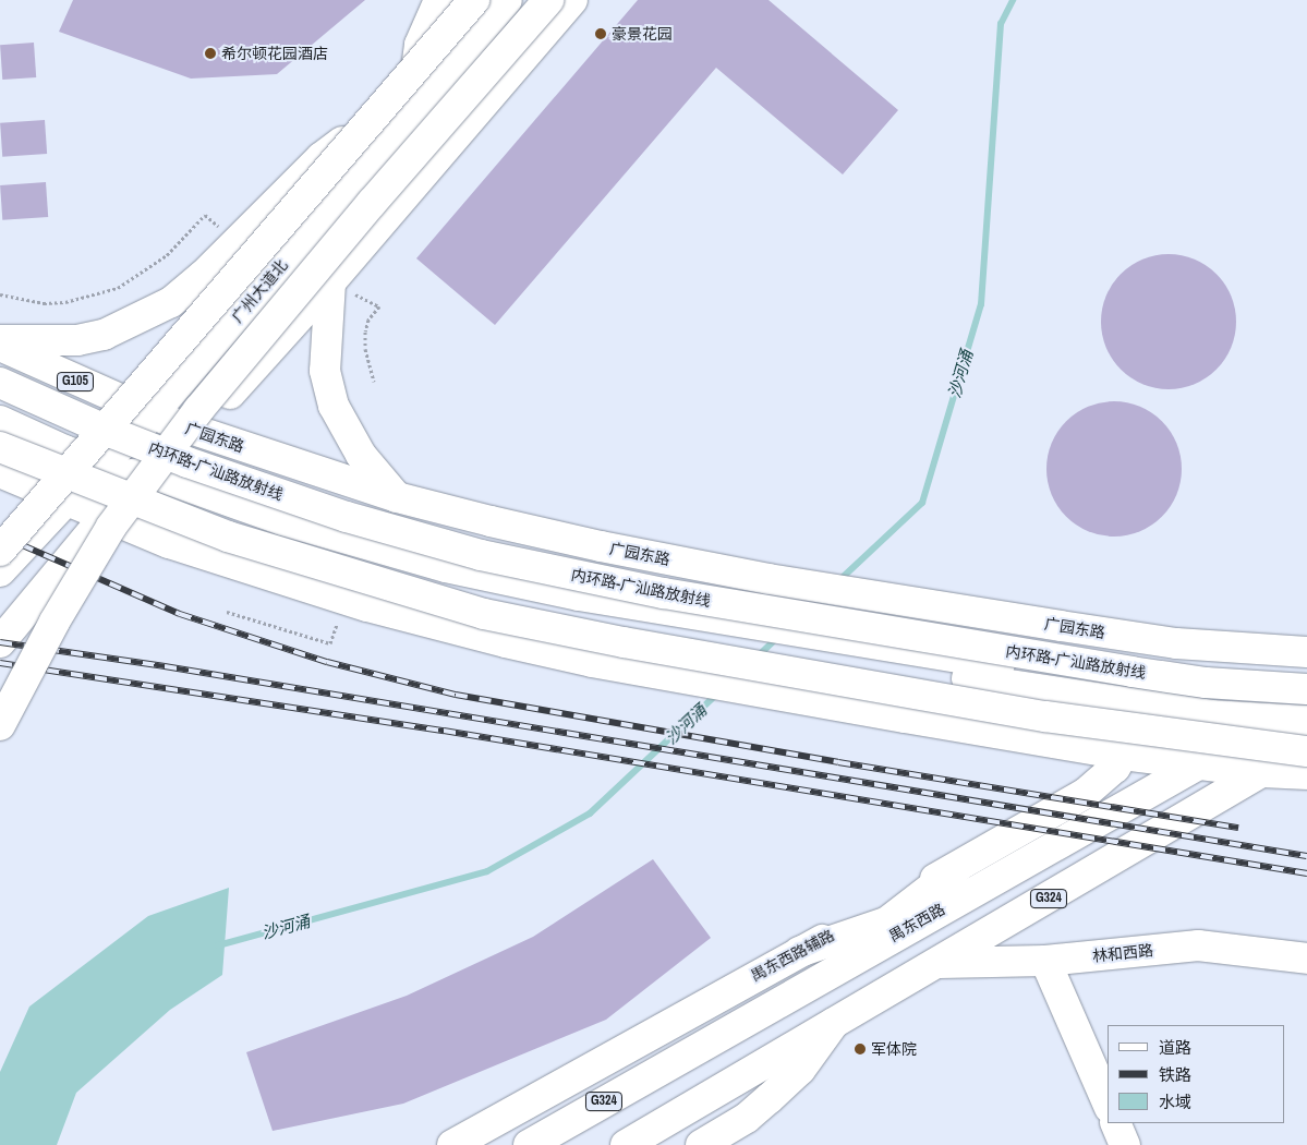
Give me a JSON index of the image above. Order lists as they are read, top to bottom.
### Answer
{
  "streets": {
    "main road": [
      "广州大道北",
      "G105",
      "广园东路",
      "内环路-广汕路放射线",
      "G324",
      "禺东西路",
      "林和西路",
      "禺东西路辅路"
    ]
  },
  "crossings": [
    ["广州大道北", "广园东路"],
    ["G324", "禺东西路"],
    ["G324", "林和西路"]
  ],
  "water": ["沙河涌"],
  "places": ["豪景花园", "希尔顿花园酒店", "军体院"],
  "legend": ["道路", "铁路", "水域"]
}
